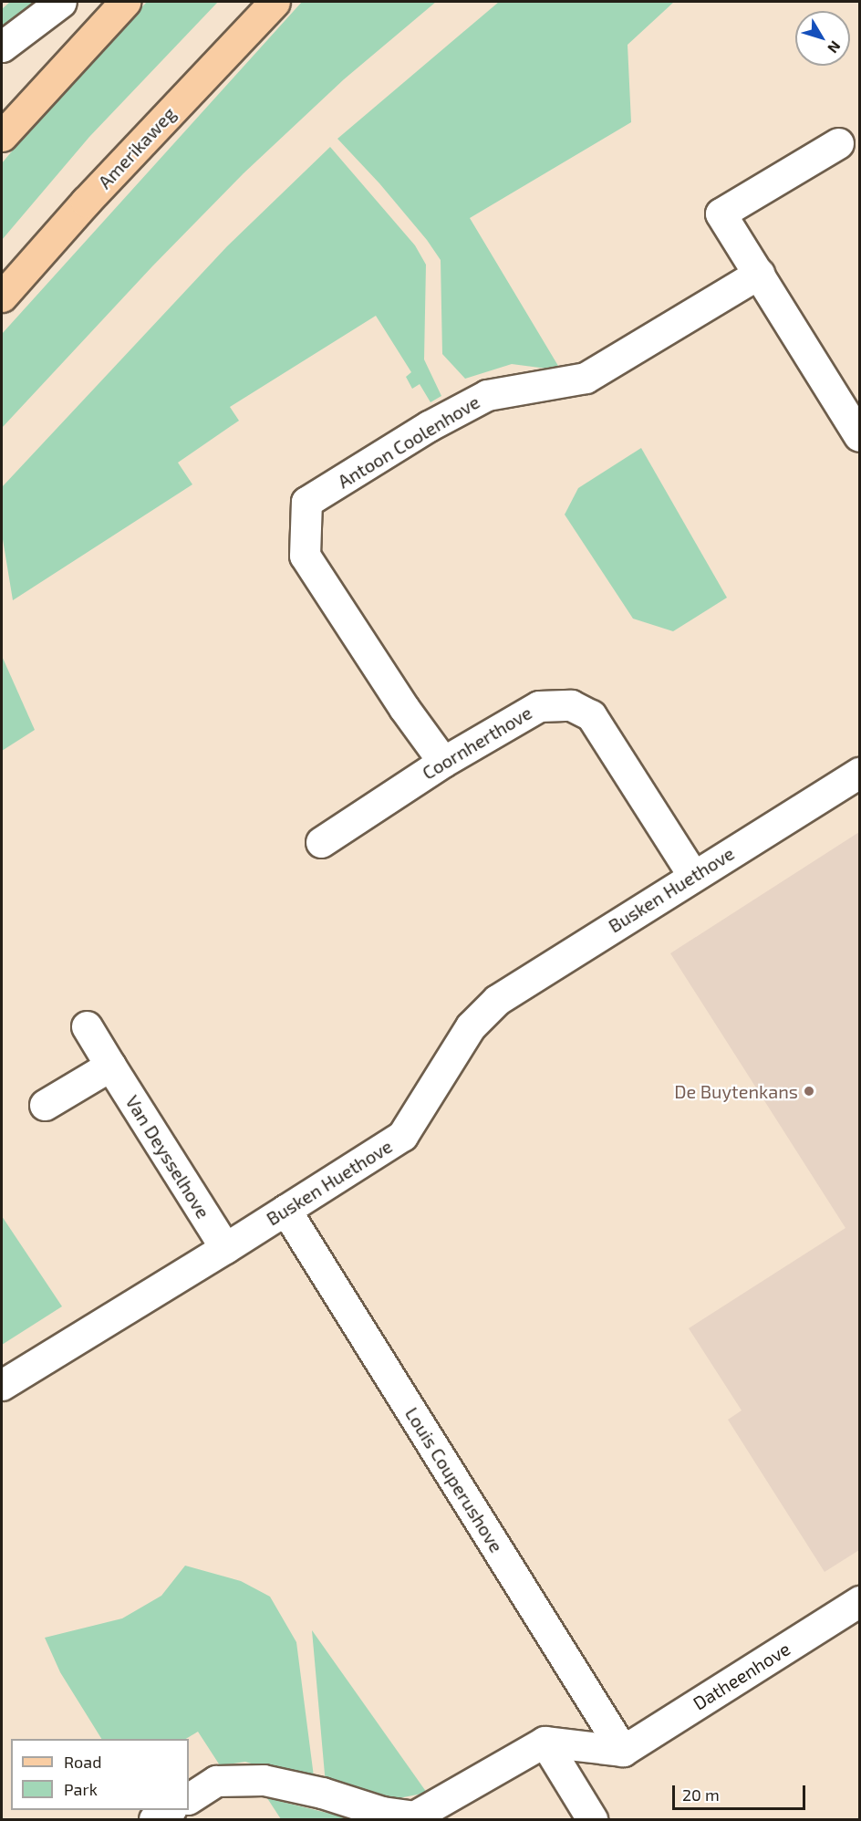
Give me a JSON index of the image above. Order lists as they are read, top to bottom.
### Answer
{
  "streets": {
    "main road": ["Amerikaweg"],
    "street": [
      "Antoon Coolenhove",
      "Coornherthove",
      "Busken Huethove",
      "Van Deysselhove",
      "Louis Couperushove",
      "Datheenhove"
    ]
  },
  "crossings": [
    ["Antoon Coolenhove", "Coornherthove"],
    ["Coornherthove", "Busken Huethove"],
    ["Busken Huethove", "Van Deysselhove"],
    ["Busken Huethove", "Louis Couperushove"],
    ["Louis Couperushove", "Datheenhove"]
  ],
  "places": ["De Buytenkans"],
  "legend": ["Road", "Park"],
  "scale_bar": "20 m",
  "north": "bottom right"
}
